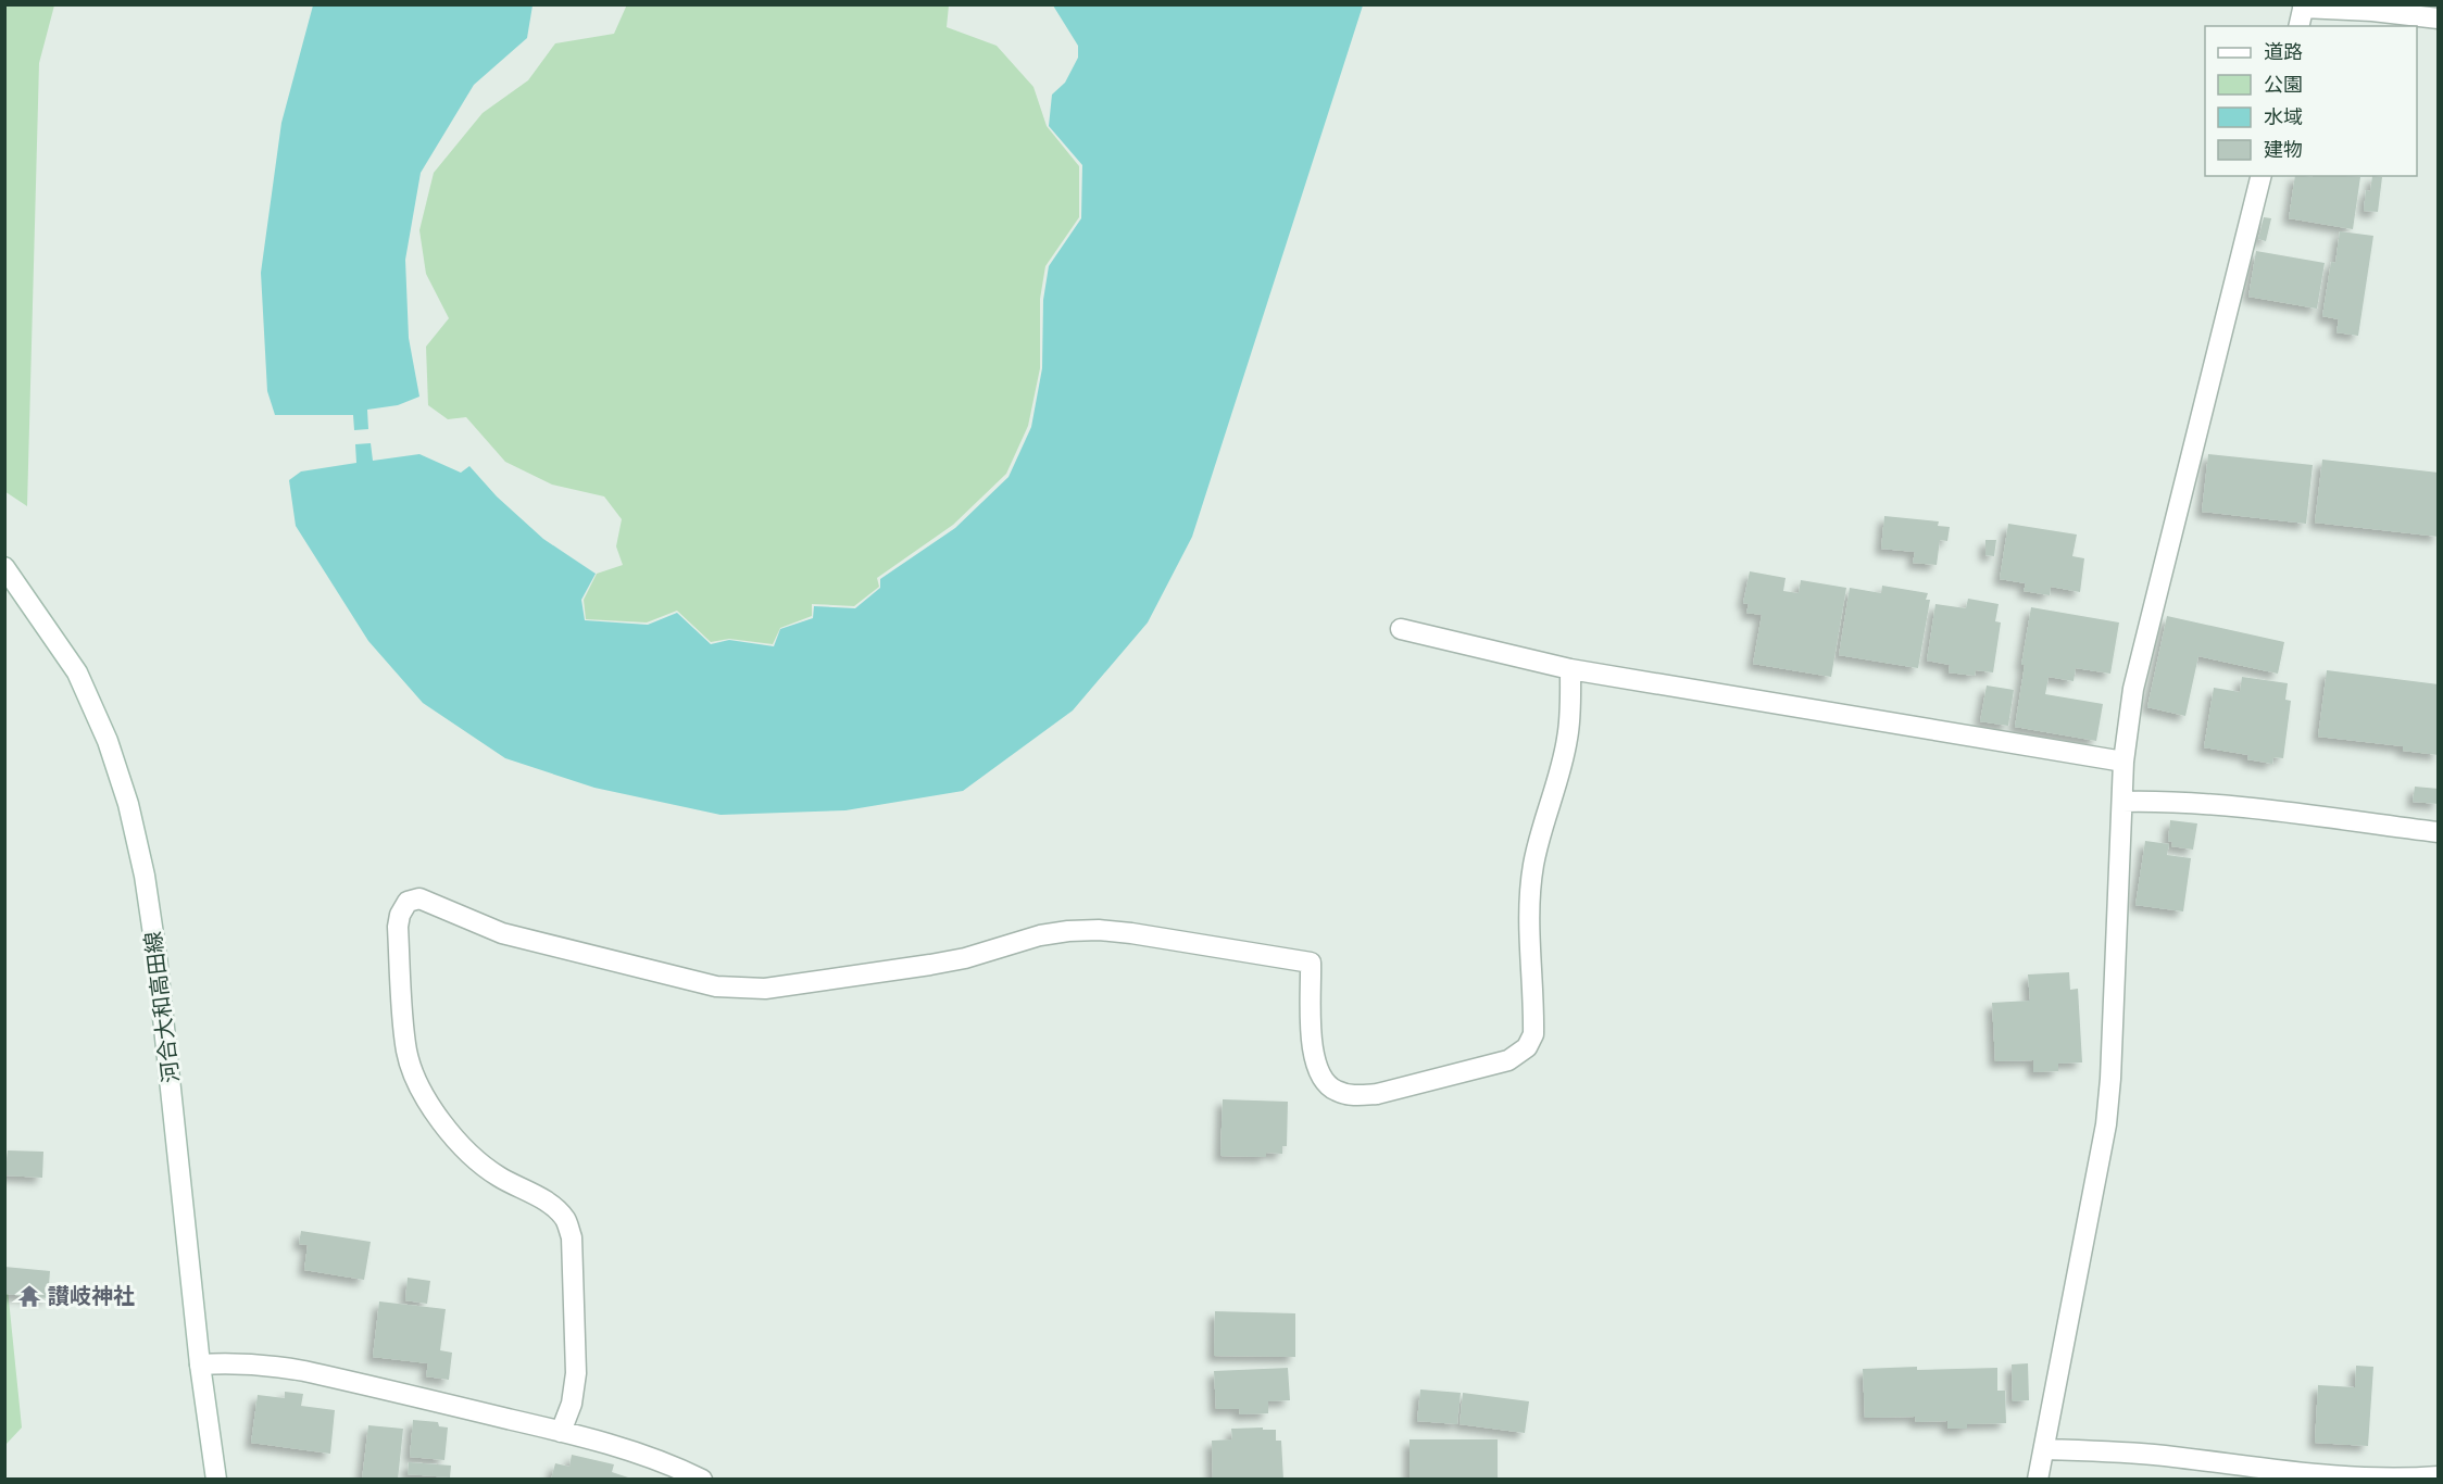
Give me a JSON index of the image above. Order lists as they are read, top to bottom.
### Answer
{
  "streets": {
    "street": ["河合大和高田線"]
  },
  "places": {
    "temple": ["讃岐神社"]
  },
  "legend": [
    "道路",
    "公園",
    "水域",
    "建物"
  ]
}
